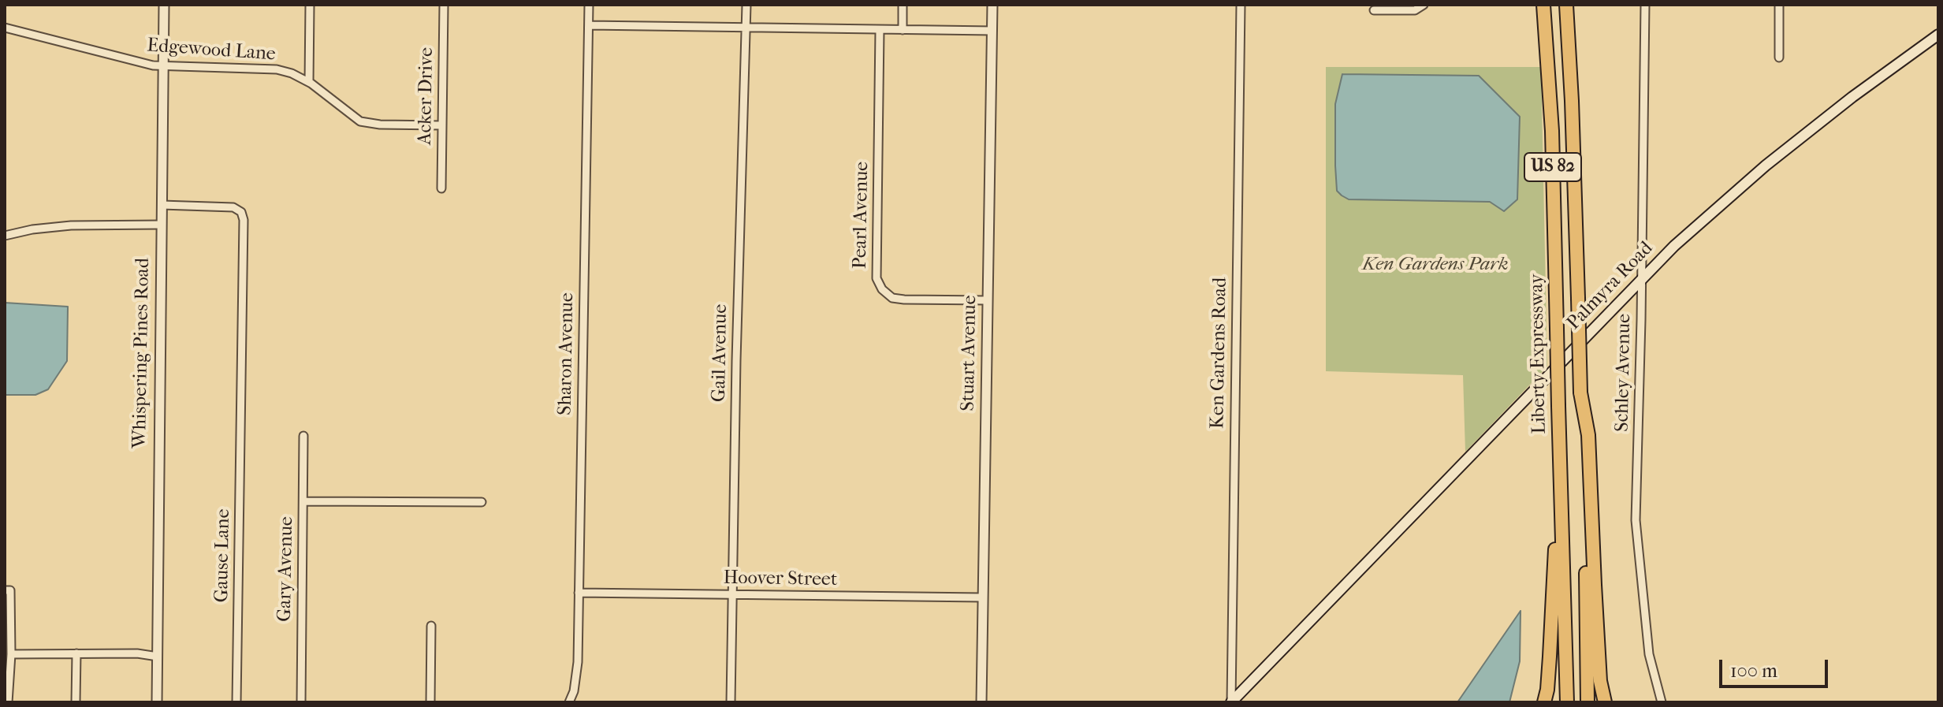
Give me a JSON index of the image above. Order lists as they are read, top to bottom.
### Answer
{
  "streets": {
    "highway": ["US 82", "Liberty Expressway"],
    "main road": ["Palmyra Road"],
    "street": [
      "Edgewood Lane",
      "Acker Drive",
      "Pearl Avenue",
      "Whispering Pines Road",
      "Gail Avenue",
      "Stuart Avenue",
      "Ken Gardens Road",
      "Sharon Avenue",
      "Schley Avenue",
      "Gause Lane",
      "Gary Avenue",
      "Hoover Street"
    ]
  },
  "crossings": [
    ["Edgewood Lane", "Acker Drive"],
    ["Edgewood Lane", "Whispering Pines Road"],
    ["Pearl Avenue", "Stuart Avenue"],
    ["Palmyra Road", "Ken Gardens Road"],
    ["Palmyra Road", "Schley Avenue"],
    ["Whispering Pines Road", "Gause Lane"],
    ["Gail Avenue", "Hoover Street"],
    ["Stuart Avenue", "Hoover Street"],
    ["Sharon Avenue", "Hoover Street"]
  ],
  "parks": ["Ken Gardens Park"],
  "scale_bar": "100 m"
}
